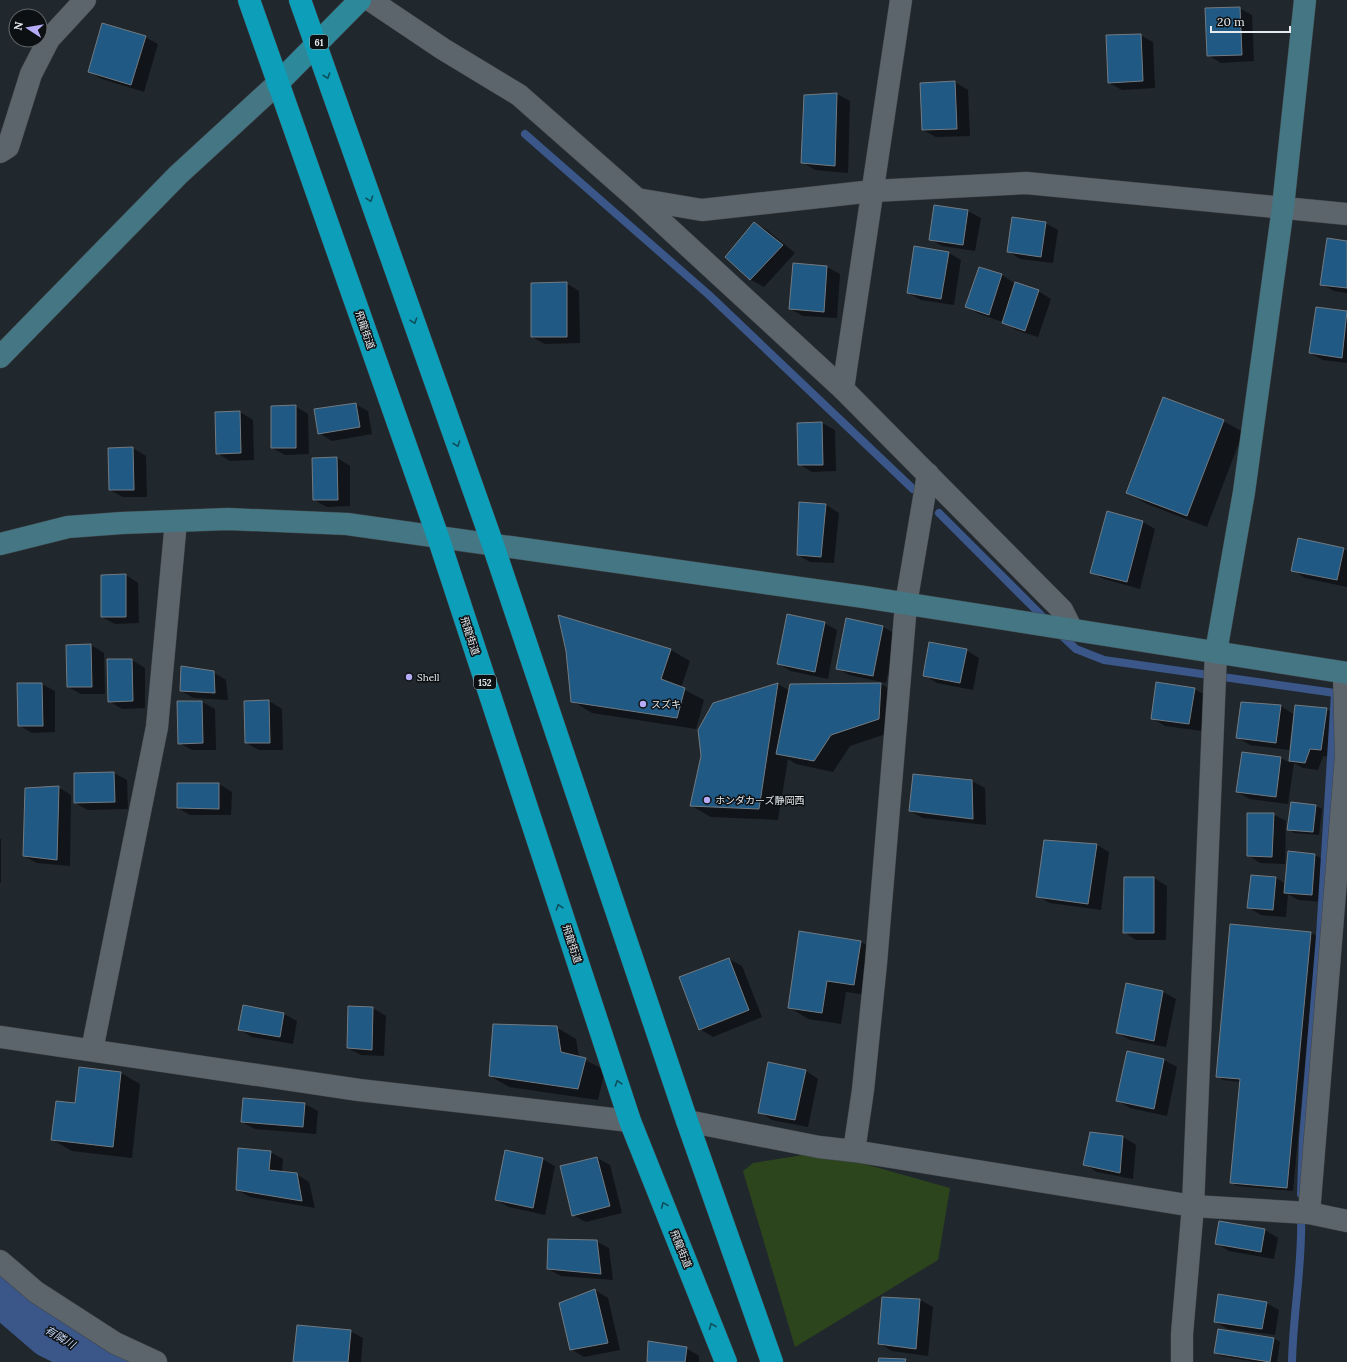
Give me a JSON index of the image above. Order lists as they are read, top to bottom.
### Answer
{
  "streets": {
    "highway": ["飛龍街道", "152"],
    "main road": ["61"]
  },
  "crossings": [
    ["61", "飛龍街道"]
  ],
  "water": ["有隣川"],
  "places": ["Shell", "スズキ", "ホンダカーズ静岡西"],
  "scale_bar": "20 m",
  "north": "left"
}
